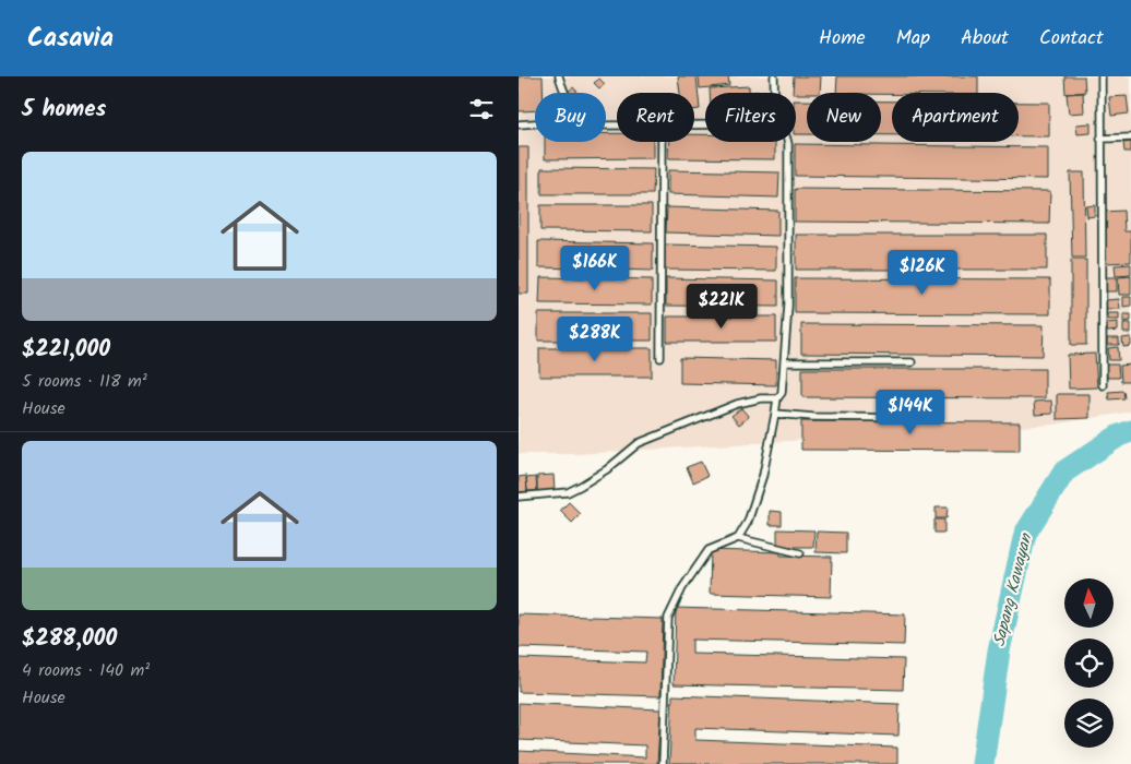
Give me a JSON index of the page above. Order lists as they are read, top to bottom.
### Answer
{
  "water": ["Sapang Kawayan"],
  "north": "top",
  "page": {
    "header": "Casavia",
    "nav": [
      "Home",
      "Map",
      "About",
      "Contact"
    ],
    "heading": "5 homes",
    "chip": [
      "Buy",
      "Rent",
      "Filters",
      "New",
      "Apartment"
    ],
    "list": [
      {
        "name": "$221,000",
        "note": "5 rooms · 118 m² · House"
      },
      {
        "name": "$288,000",
        "note": "4 rooms · 140 m² · House"
      }
    ],
    "price": [
      "$166K",
      "$126K",
      "$221K",
      "$288K",
      "$144K"
    ]
  }
}
